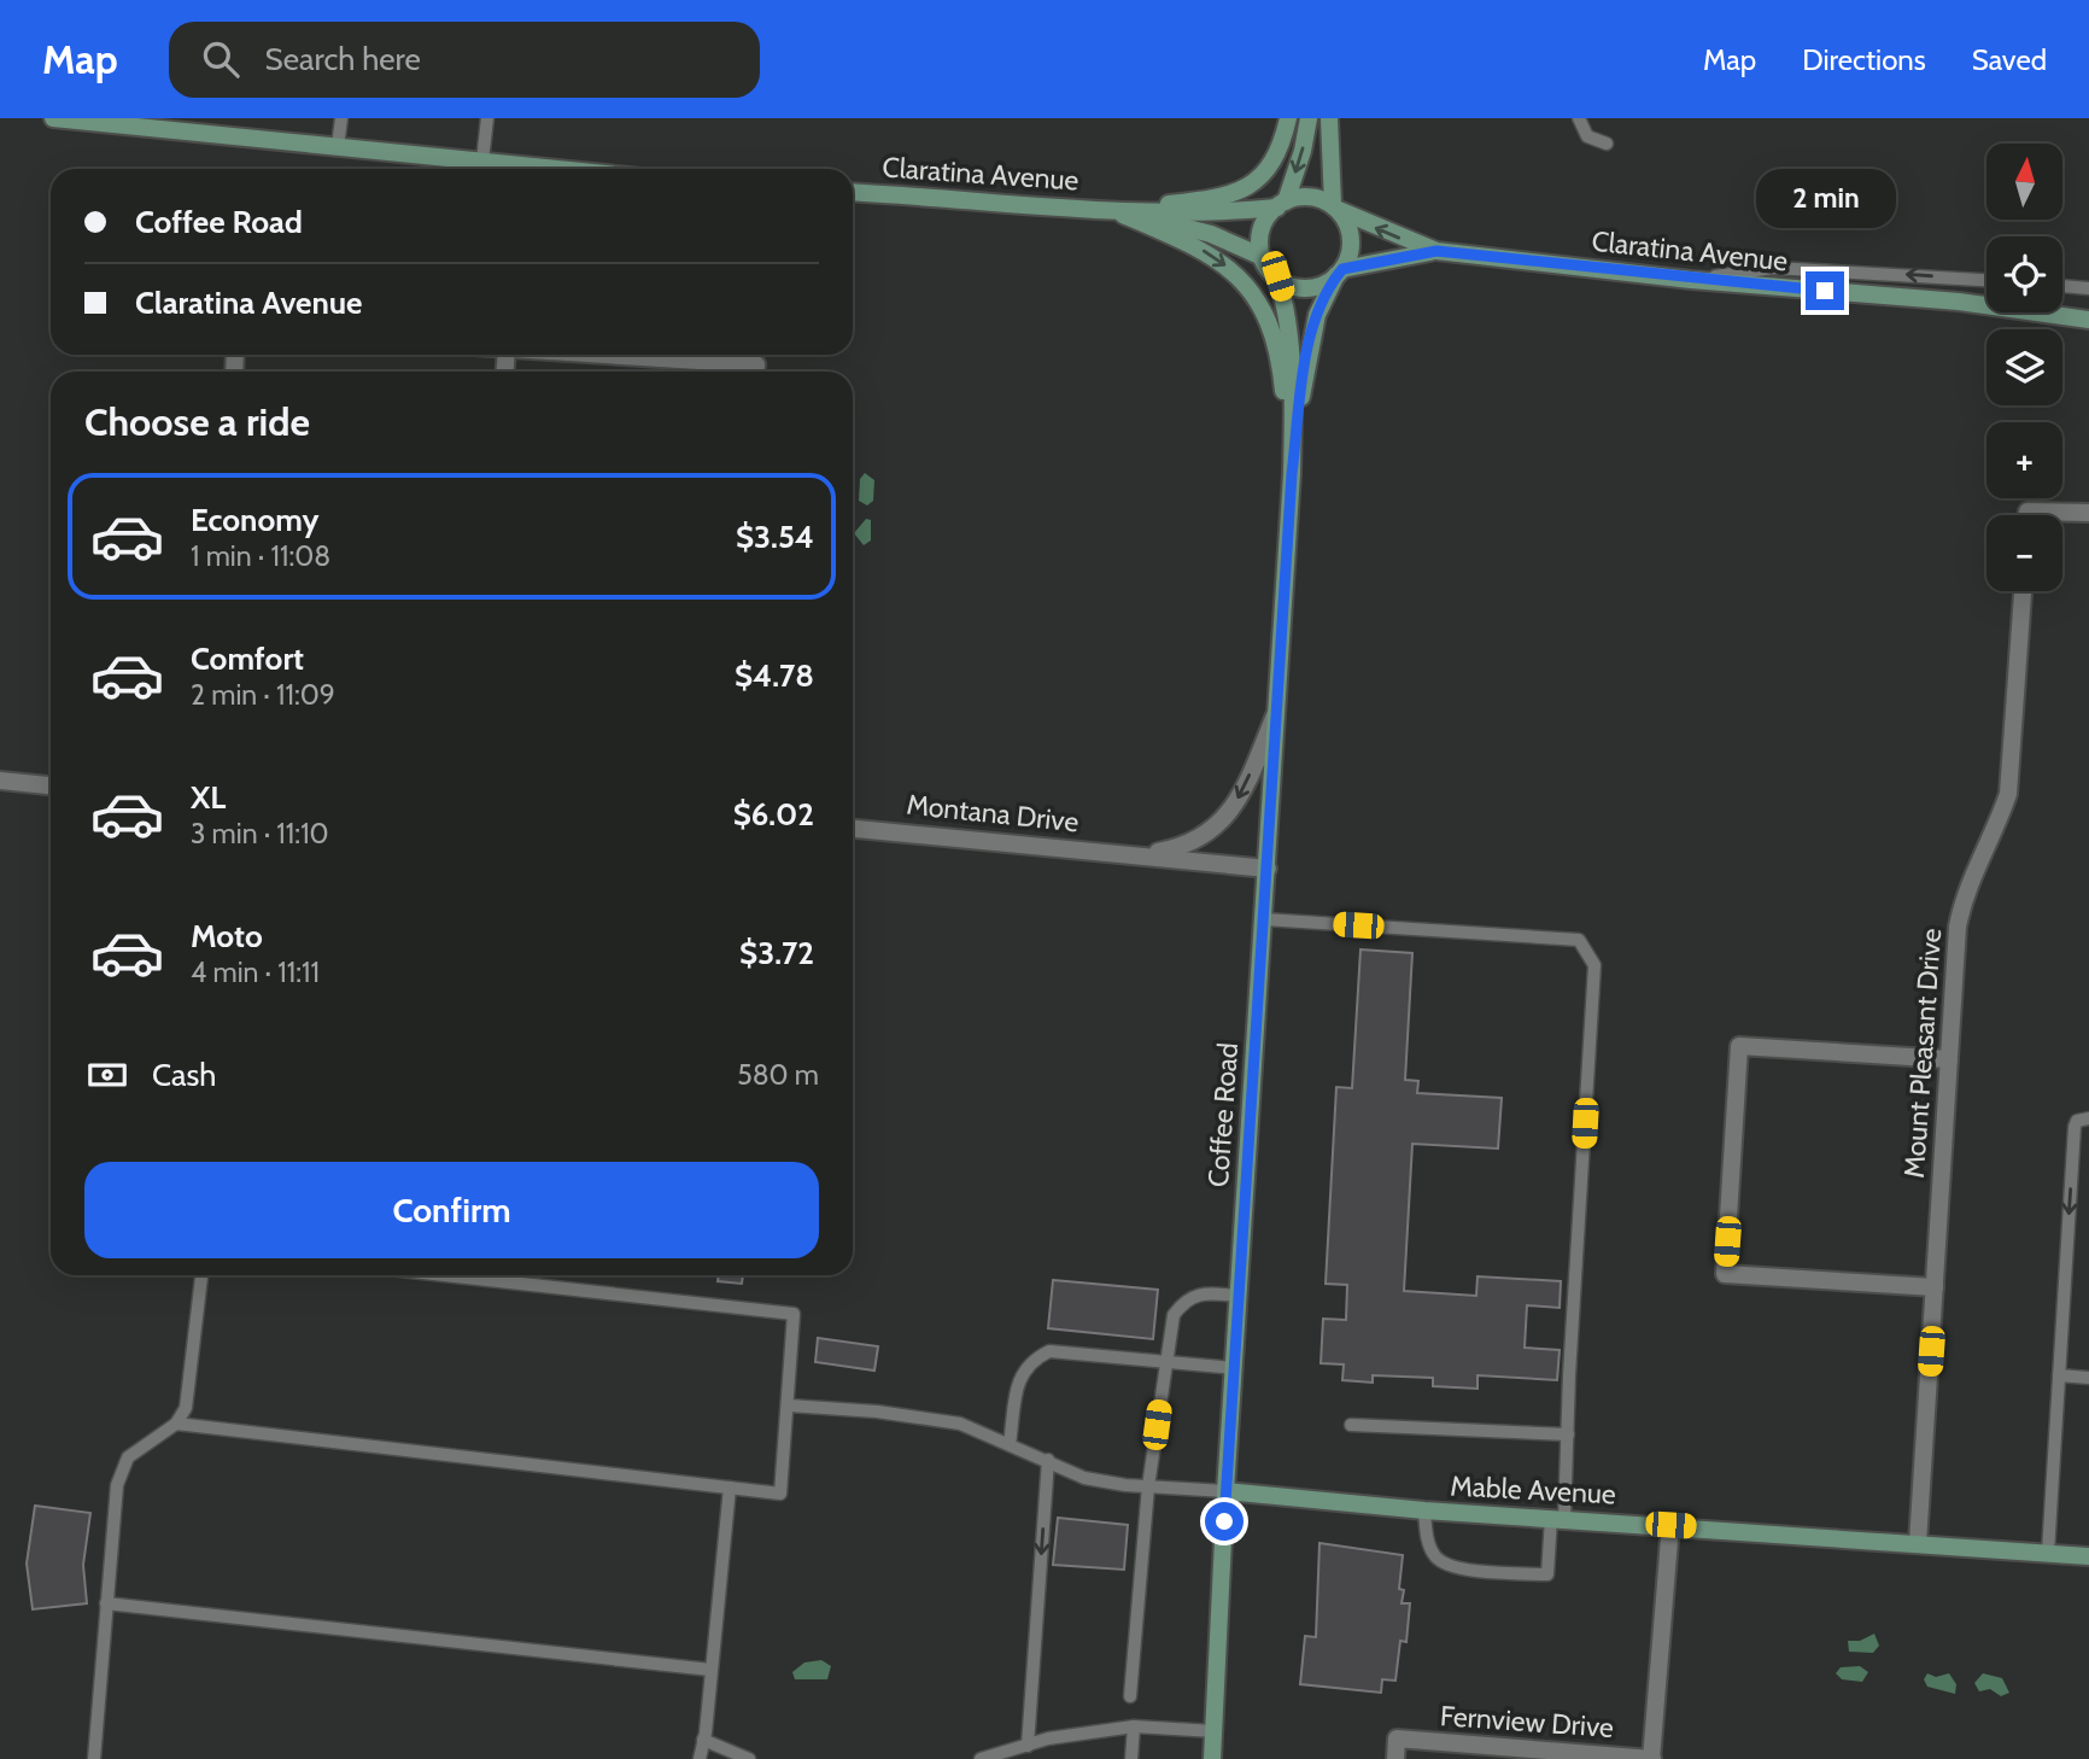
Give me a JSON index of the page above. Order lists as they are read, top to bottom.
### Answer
{
  "streets": {
    "main road": ["Claratina Avenue", "Coffee Road", "Mable Avenue"],
    "street": ["Montana Drive", "Mount Pleasant Drive", "Fernview Drive"]
  },
  "crossings": [
    ["Claratina Avenue", "Coffee Road"],
    ["Montana Drive", "Coffee Road"],
    ["Mount Pleasant Drive", "Mable Avenue"],
    ["Coffee Road", "Mable Avenue"]
  ],
  "north": "top",
  "page": {
    "header": "Map",
    "search": "Search here",
    "nav": ["Map", "Directions", "Saved"],
    "map_buttons": ["+", "−"],
    "bubble": "2 min",
    "banner": ["Coffee Road", "Claratina Avenue"],
    "heading": "Choose a ride",
    "list": [
      {
        "name": "Economy",
        "note": "1 min · 11:08",
        "value": "$3.54"
      },
      {
        "name": "Comfort",
        "note": "2 min · 11:09",
        "value": "$4.78"
      },
      {
        "name": "XL",
        "note": "3 min · 11:10",
        "value": "$6.02"
      },
      {
        "name": "Moto",
        "note": "4 min · 11:11",
        "value": "$3.72"
      }
    ],
    "pay": ["Cash", "580 m"],
    "buttons": "Confirm"
  }
}
